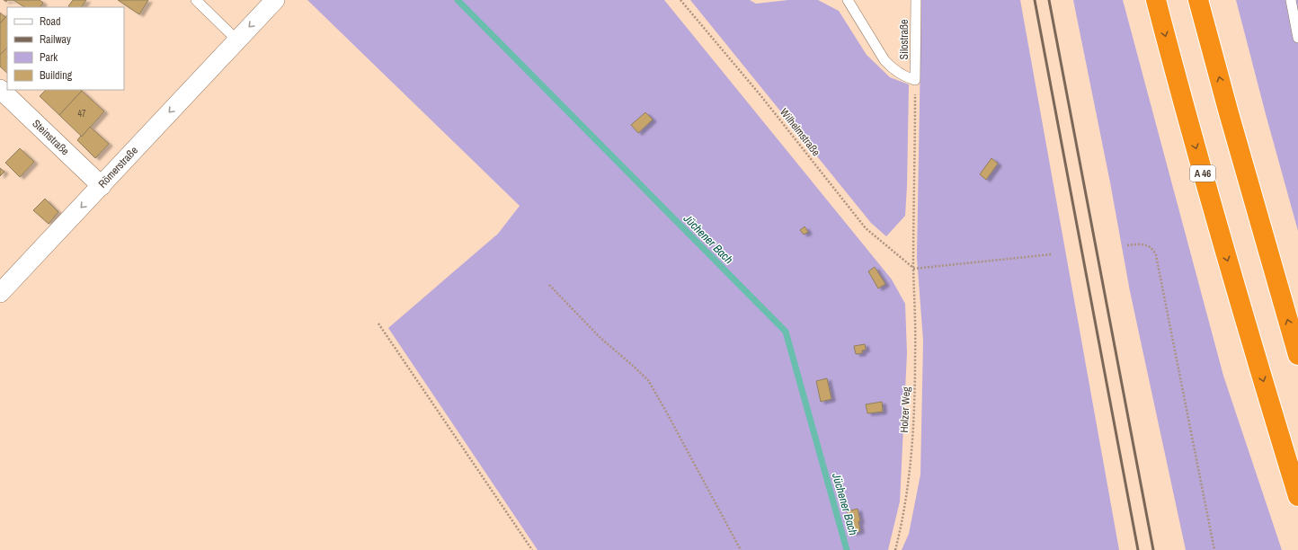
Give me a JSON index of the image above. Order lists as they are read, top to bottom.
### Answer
{
  "streets": {
    "highway": ["A 46"],
    "street": ["Steinstraße", "Römerstraße"],
    "lane": ["Silostraße"],
    "path": ["Wilhelmstraße", "Holzer Weg"]
  },
  "crossings": [
    ["Silostraße", "Holzer Weg"],
    ["Wilhelmstraße", "Holzer Weg"],
    ["Steinstraße", "Römerstraße"]
  ],
  "one_way": ["Römerstraße"],
  "water": ["Jüchener Bach"],
  "house_numbers": ["47"],
  "legend": [
    "Road",
    "Railway",
    "Park",
    "Building"
  ]
}
